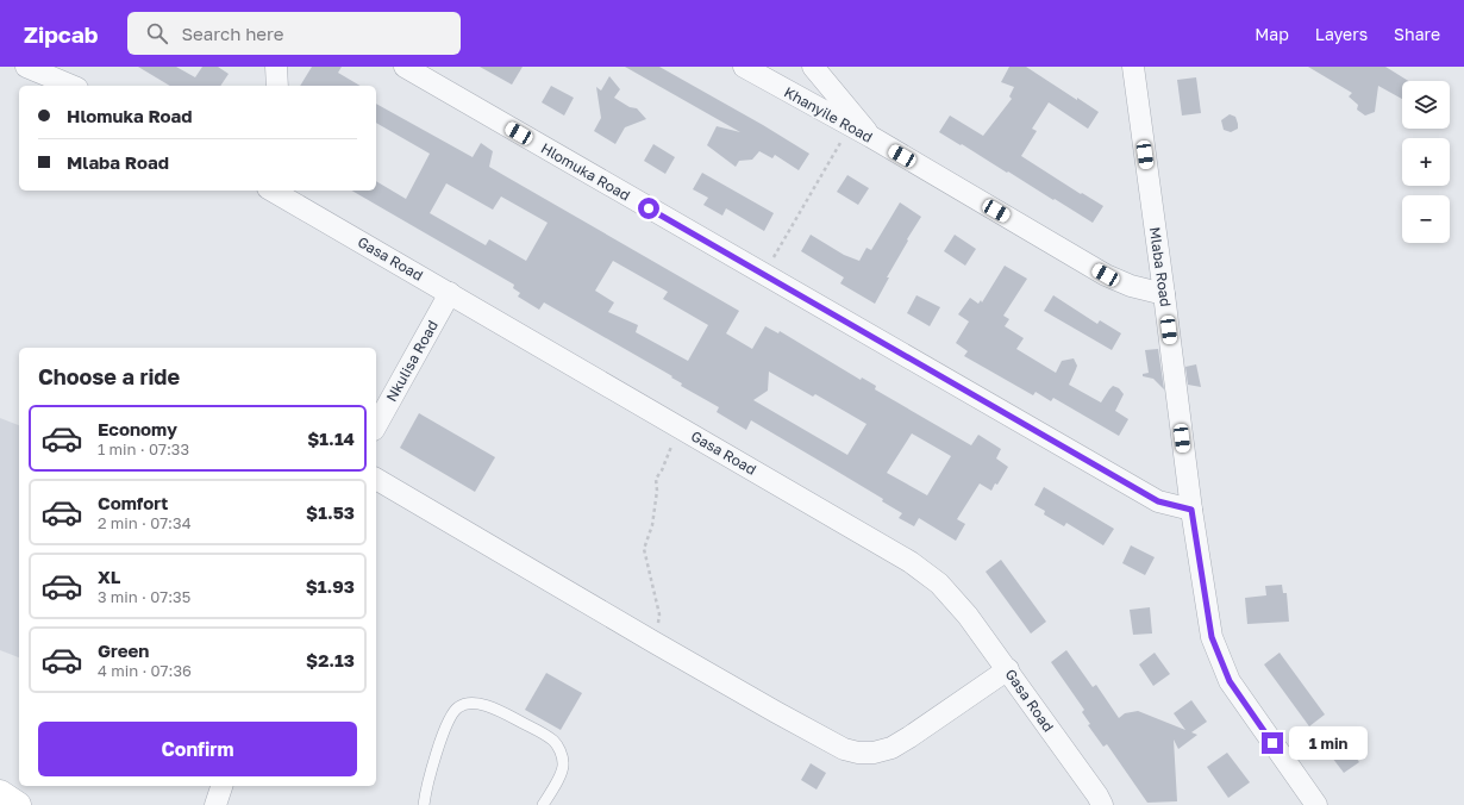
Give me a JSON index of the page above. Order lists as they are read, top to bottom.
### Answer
{
  "streets": {
    "street": [
      "Khanyile Road",
      "Hlomuka Road",
      "Gasa Road",
      "Mlaba Road",
      "Nkulisa Road"
    ]
  },
  "crossings": [
    ["Khanyile Road", "Mlaba Road"],
    ["Hlomuka Road", "Mlaba Road"],
    ["Gasa Road", "Nkulisa Road"]
  ],
  "page": {
    "header": "Zipcab",
    "search": "Search here",
    "nav": ["Map", "Layers", "Share"],
    "map_buttons": ["+", "−"],
    "banner": ["Hlomuka Road", "Mlaba Road"],
    "heading": "Choose a ride",
    "list": [
      {
        "name": "Economy",
        "note": "1 min · 07:33",
        "value": "$1.14"
      },
      {
        "name": "Comfort",
        "note": "2 min · 07:34",
        "value": "$1.53"
      },
      {
        "name": "XL",
        "note": "3 min · 07:35",
        "value": "$1.93"
      },
      {
        "name": "Green",
        "note": "4 min · 07:36",
        "value": "$2.13"
      }
    ],
    "buttons": "Confirm",
    "bubble": "1 min"
  }
}
